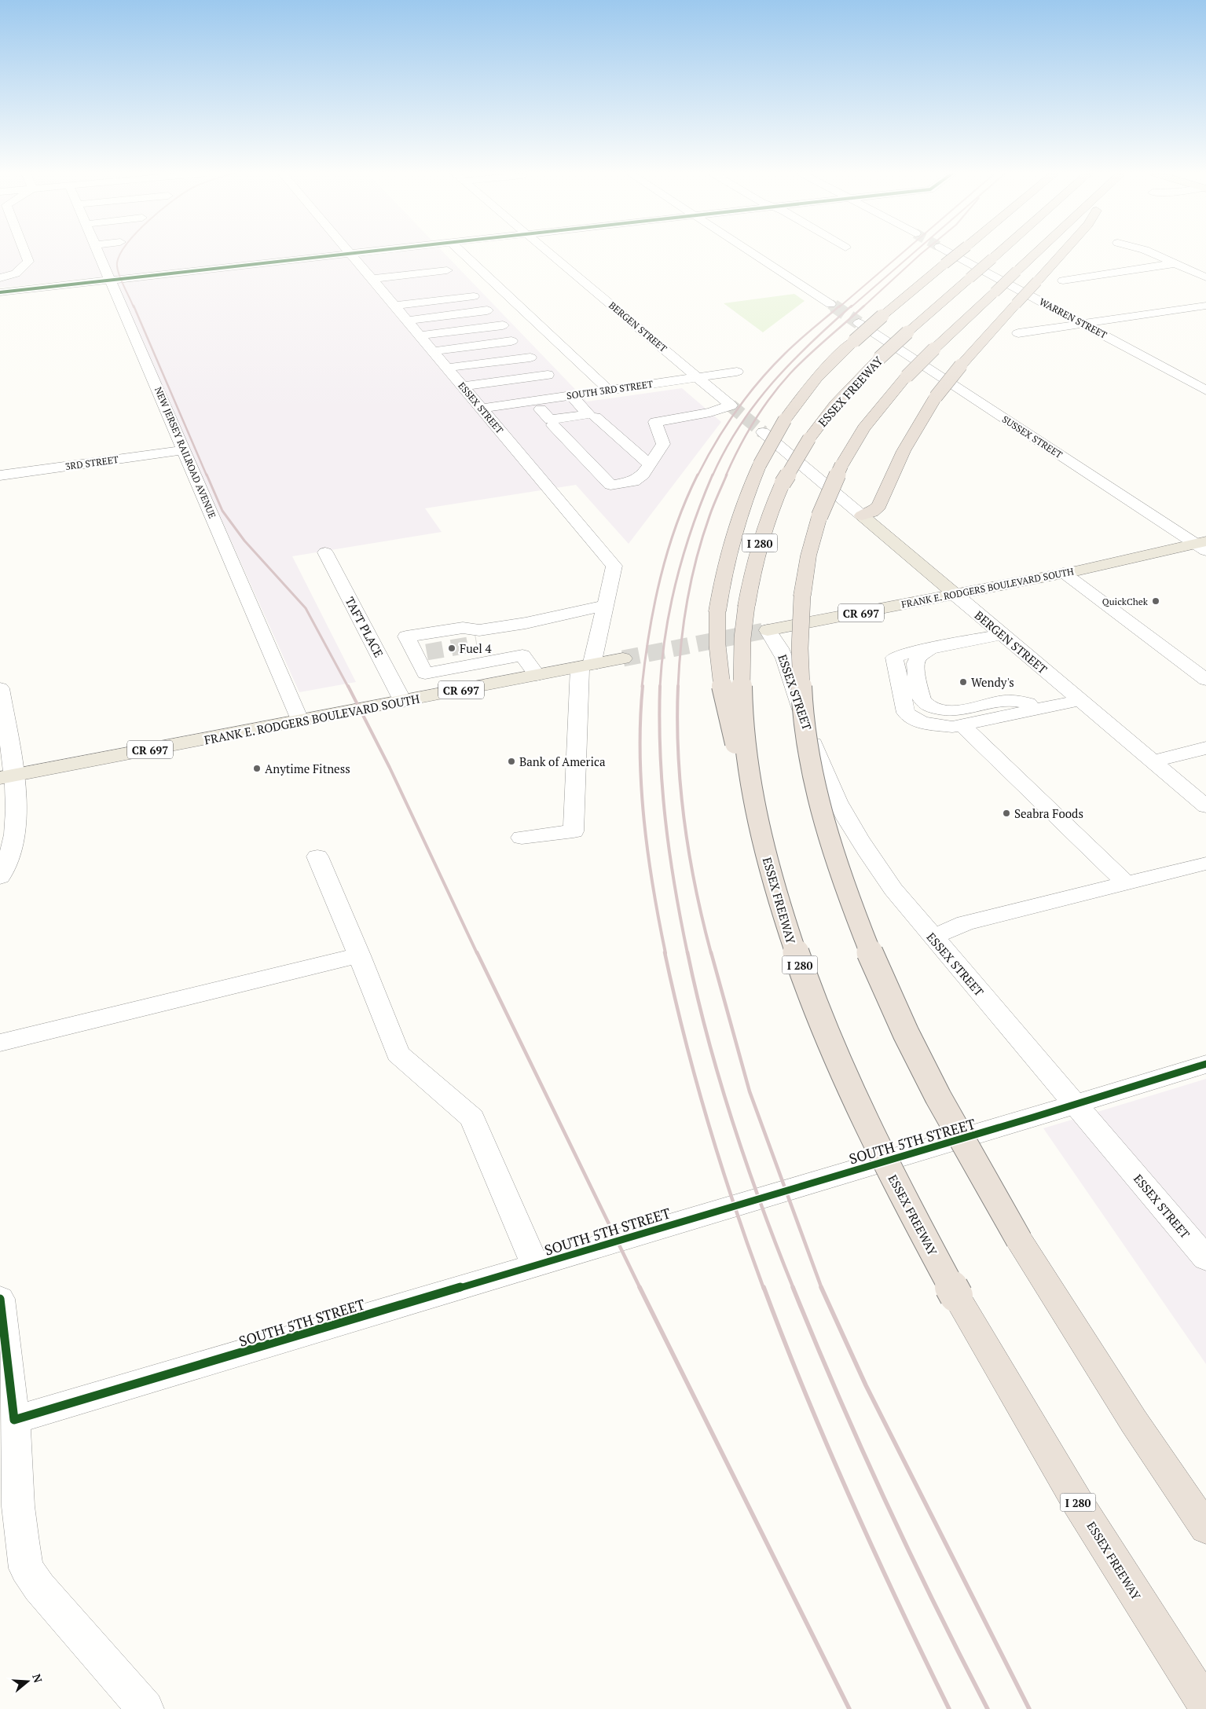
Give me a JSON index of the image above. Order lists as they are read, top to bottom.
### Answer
{
  "streets": {
    "highway": ["ESSEX FREEWAY", "I 280"],
    "main road": ["BERGEN STREET", "FRANK E. RODGERS BOULEVARD SOUTH", "CR 697"],
    "street": [
      "WARREN STREET",
      "SOUTH 3RD STREET",
      "ESSEX STREET",
      "SUSSEX STREET",
      "NEW JERSEY RAILROAD AVENUE",
      "3RD STREET",
      "TAFT PLACE",
      "SOUTH 5TH STREET"
    ]
  },
  "crossings": [
    ["BERGEN STREET", "SOUTH 3RD STREET"],
    ["BERGEN STREET", "FRANK E. RODGERS BOULEVARD SOUTH"],
    ["SOUTH 3RD STREET", "ESSEX STREET"],
    ["ESSEX STREET", "FRANK E. RODGERS BOULEVARD SOUTH"],
    ["ESSEX STREET", "SOUTH 5TH STREET"],
    ["SUSSEX STREET", "FRANK E. RODGERS BOULEVARD SOUTH"],
    ["NEW JERSEY RAILROAD AVENUE", "3RD STREET"],
    ["NEW JERSEY RAILROAD AVENUE", "FRANK E. RODGERS BOULEVARD SOUTH"],
    ["FRANK E. RODGERS BOULEVARD SOUTH", "TAFT PLACE"]
  ],
  "places": [
    "QuickChek",
    "Fuel 4",
    "Wendy's",
    "Bank of America",
    "Anytime Fitness",
    "Seabra Foods"
  ],
  "north": "right"
}
